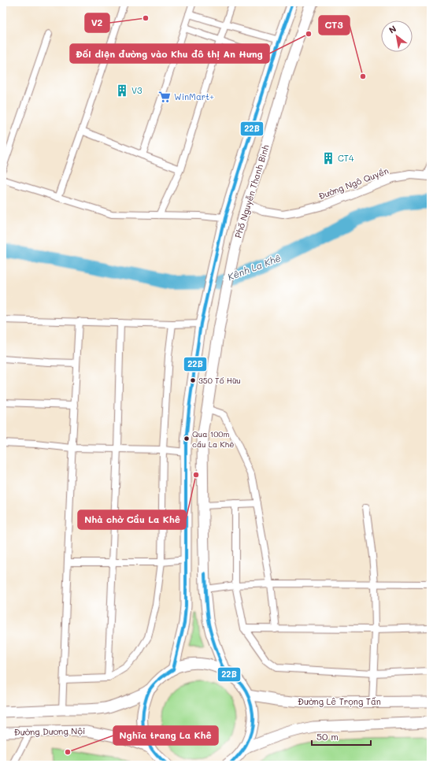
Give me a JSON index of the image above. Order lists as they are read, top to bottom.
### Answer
{
  "streets": {
    "main road": ["Phố Nguyễn Thanh Bình", "Đường Lê Trọng Tấn", "Đường Dương Nội"],
    "street": ["Đường Ngô Quyền"]
  },
  "crossings": [
    ["Đường Ngô Quyền", "Phố Nguyễn Thanh Bình"]
  ],
  "water": ["Kênh La Khê"],
  "places": {
    "other": [
      "V2",
      "Đối diện đường vào Khu đô thị An Hưng",
      "CT3",
      "350 Tố Hữu",
      "Qua 100m cầu La Khê",
      "Nhà chờ Cầu La Khê",
      "Nghĩa trang La Khê"
    ],
    "building": ["V3", "CT4"],
    "supermarket": ["WinMart+"]
  },
  "lines": ["transit line 22B"],
  "scale_bar": "50 m",
  "north": "top left"
}
